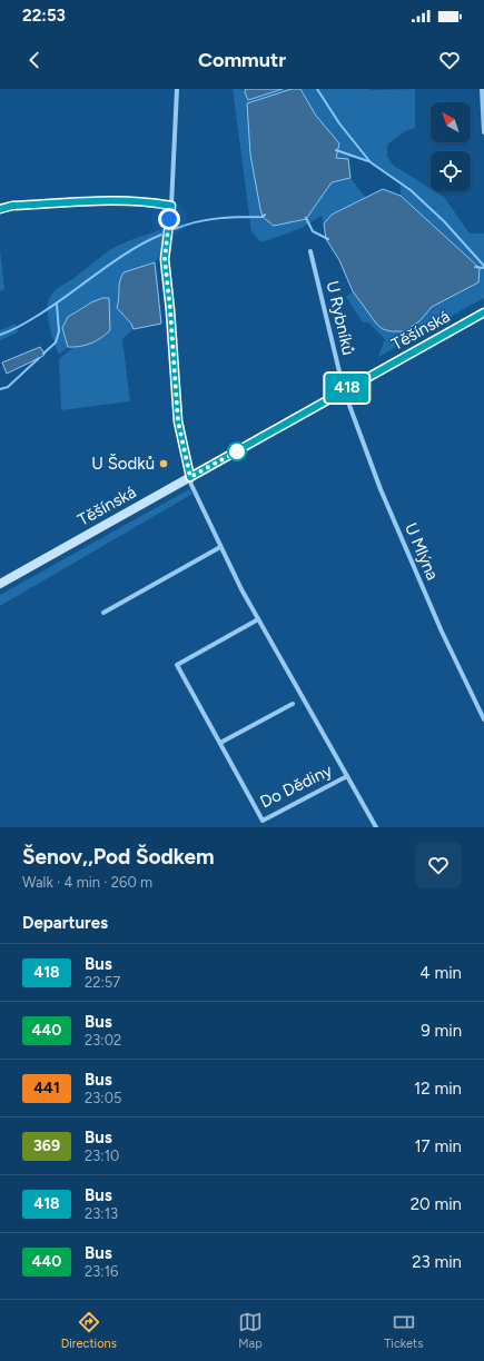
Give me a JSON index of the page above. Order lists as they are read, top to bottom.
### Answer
{
  "streets": {
    "main road": ["Těšínská"],
    "street": ["U Rybníků", "U Mlýna", "Do Dědiny"]
  },
  "crossings": [
    ["U Rybníků", "Těšínská"],
    ["U Rybníků", "U Mlýna"],
    ["Těšínská", "U Mlýna"],
    ["Těšínská", "Do Dědiny"]
  ],
  "places": ["U Šodků"],
  "lines": ["bus line 418"],
  "north": "top left",
  "page": {
    "status": "22:53",
    "header": "Commutr",
    "on_map": "418",
    "heading": [
      ["Šenov,,Pod Šodkem", "Walk · 4 min · 260 m"],
      "Departures"
    ],
    "list": [
      {
        "mark": "418",
        "name": "Bus",
        "note": "22:57",
        "value": "4 min"
      },
      {
        "mark": "440",
        "name": "Bus",
        "note": "23:02",
        "value": "9 min"
      },
      {
        "mark": "441",
        "name": "Bus",
        "note": "23:05",
        "value": "12 min"
      },
      {
        "mark": "369",
        "name": "Bus",
        "note": "23:10",
        "value": "17 min"
      },
      {
        "mark": "418",
        "name": "Bus",
        "note": "23:13",
        "value": "20 min"
      },
      {
        "mark": "440",
        "name": "Bus",
        "note": "23:16",
        "value": "23 min"
      }
    ],
    "tabs": ["Directions", "Map", "Tickets"]
  }
}
